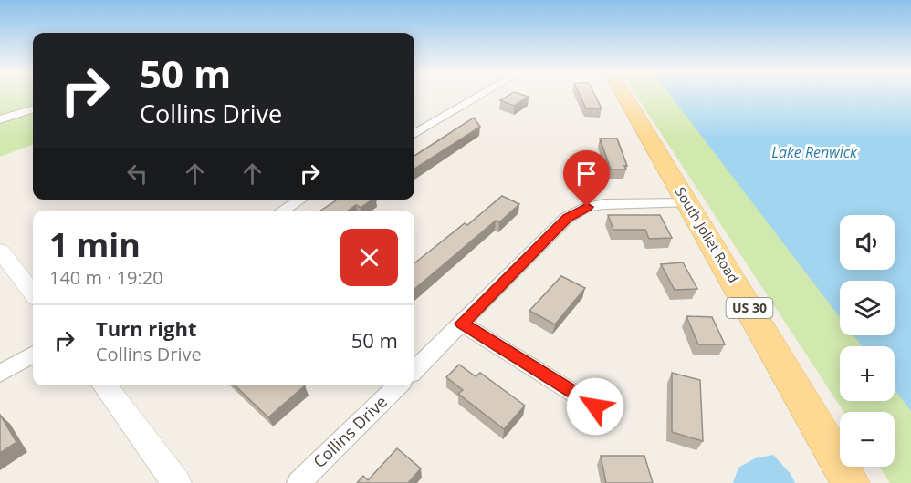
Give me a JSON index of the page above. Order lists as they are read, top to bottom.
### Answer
{
  "streets": {
    "main road": ["South Joliet Road", "US 30"],
    "street": ["Collins Drive"]
  },
  "water": ["Lake Renwick"],
  "page": {
    "turn": ["50 m", "Collins Drive"],
    "heading": ["1 min", "140 m · 19:20"],
    "map_buttons": ["+", "−"],
    "list": [
      {
        "name": "Turn right",
        "note": "Collins Drive",
        "value": "50 m"
      }
    ]
  }
}
